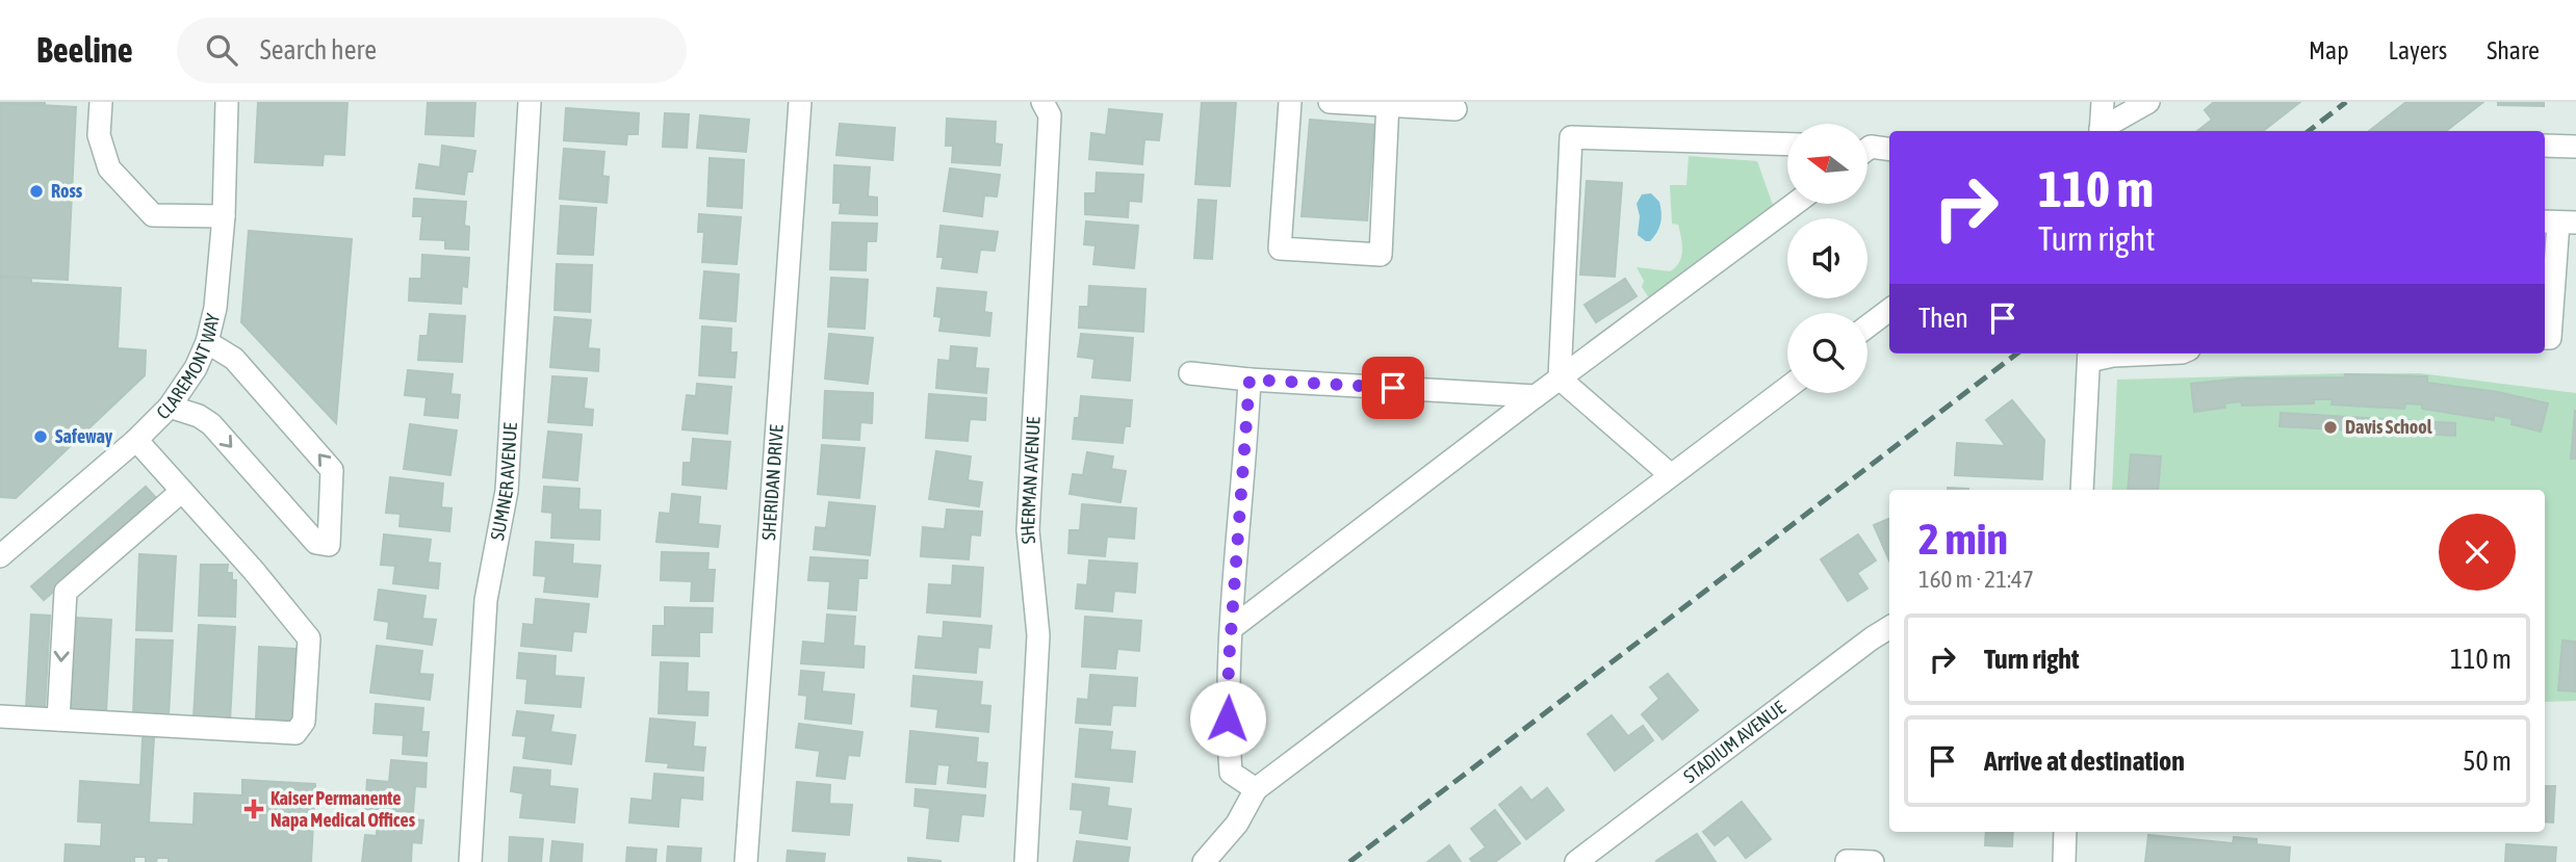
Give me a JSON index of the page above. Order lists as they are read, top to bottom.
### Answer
{
  "streets": {
    "street": [
      "CLAREMONT WAY",
      "SHERMAN AVENUE",
      "SUMNER AVENUE",
      "SHERIDAN DRIVE",
      "STADIUM AVENUE"
    ]
  },
  "places": {
    "other": ["Ross", "Davis School", "Safeway"],
    "health": ["Kaiser Permanente Napa Medical Offices"]
  },
  "north": "left",
  "page": {
    "header": "Beeline",
    "search": "Search here",
    "nav": ["Map", "Layers", "Share"],
    "turn": ["110 m", "Turn right"],
    "then": "Then",
    "heading": ["2 min", "160 m · 21:47"],
    "list": [
      {
        "name": "Turn right",
        "value": "110 m"
      },
      {
        "name": "Arrive at destination",
        "value": "50 m"
      }
    ]
  }
}
